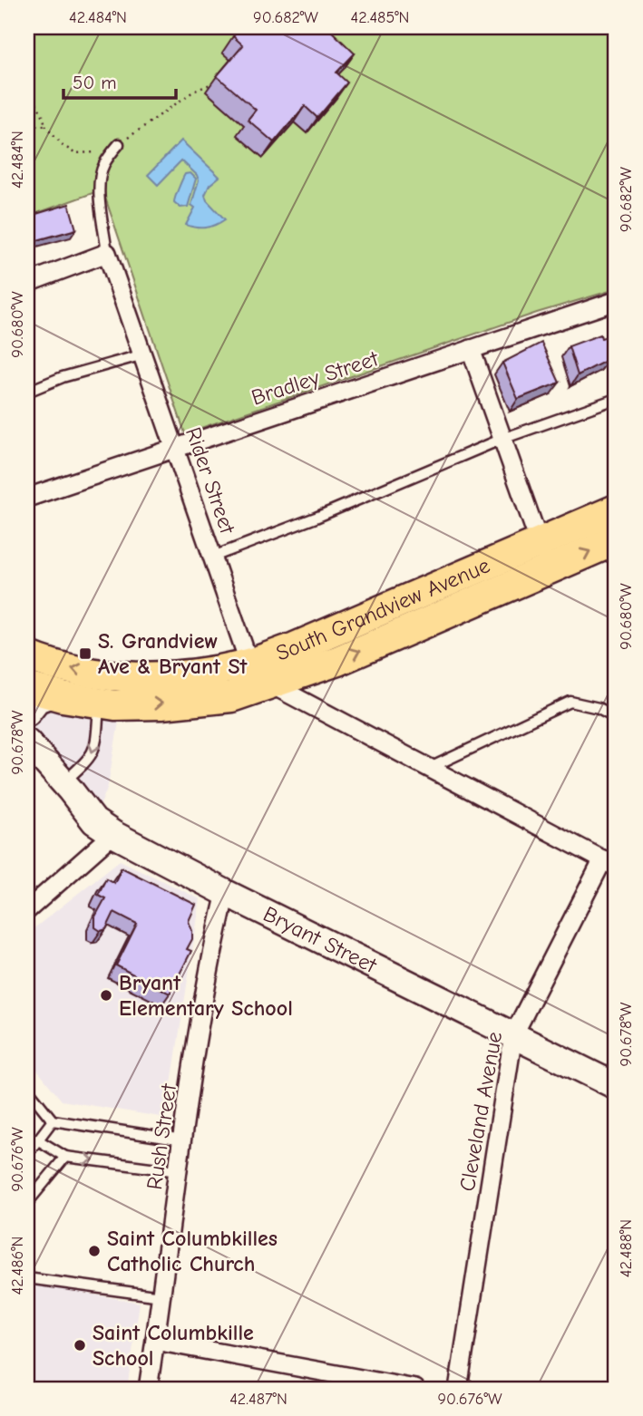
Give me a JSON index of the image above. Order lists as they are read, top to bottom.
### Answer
{
  "streets": {
    "main road": ["South Grandview Avenue", "Bryant Street"],
    "street": [
      "Bradley Street",
      "Rider Street",
      "Cleveland Avenue",
      "Rush Street"
    ]
  },
  "crossings": [
    ["Bradley Street", "Rider Street"],
    ["Rider Street", "South Grandview Avenue"],
    ["Rider Street", "Cleveland Avenue"],
    ["Bryant Street", "Cleveland Avenue"],
    ["Bryant Street", "Rush Street"]
  ],
  "places": {
    "transit": ["S. Grandview Ave & Bryant St"],
    "other": ["Bryant Elementary School", "Saint Columbkilles Catholic Church", "Saint Columbkille School"]
  },
  "scale_bar": "50 m",
  "coordinates": [
    "42.484°N",
    "90.682°W",
    "42.485°N",
    "90.680°W",
    "90.678°W",
    "90.676°W",
    "42.488°N",
    "42.486°N",
    "42.487°N"
  ]
}
